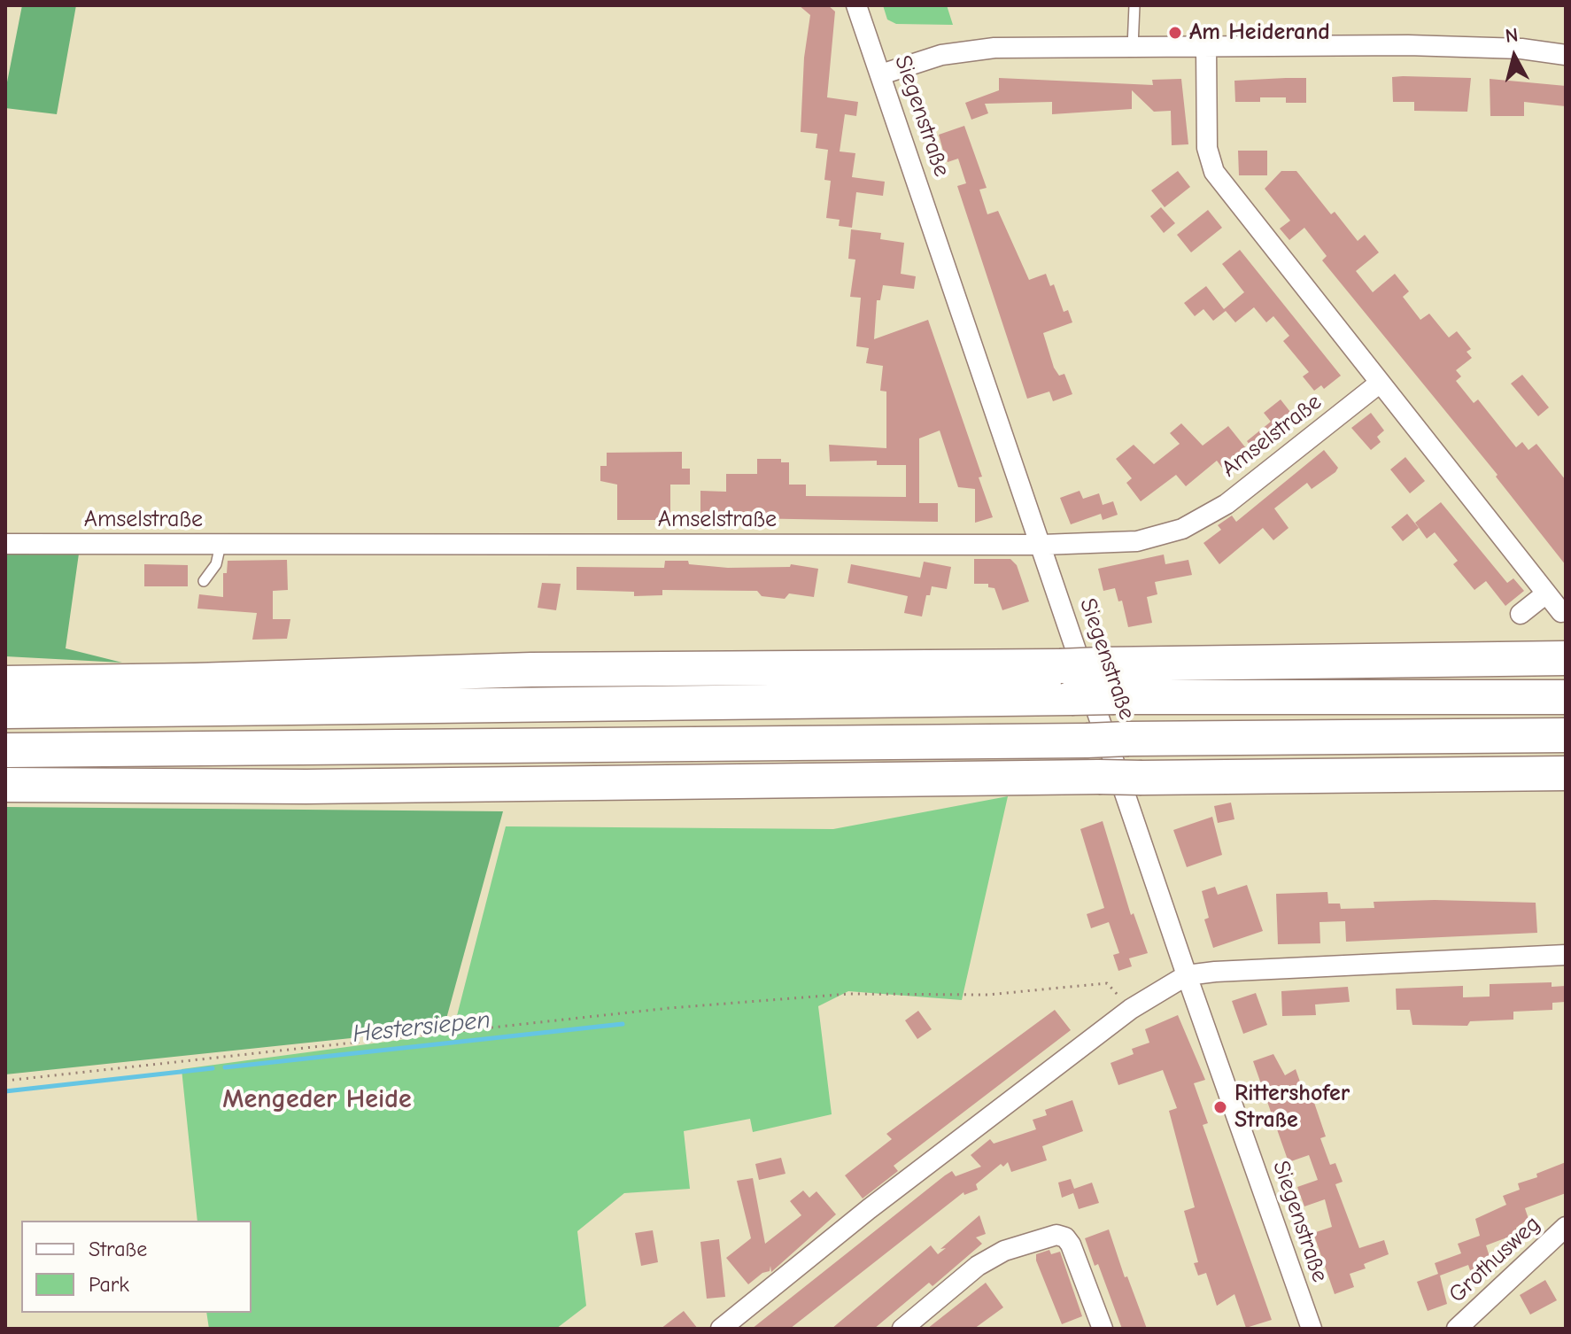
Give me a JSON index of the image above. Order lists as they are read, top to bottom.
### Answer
{
  "streets": {
    "street": ["Siegenstraße", "Amselstraße", "Grothusweg"]
  },
  "crossings": [
    ["Siegenstraße", "Amselstraße"]
  ],
  "districts": ["Mengeder Heide"],
  "water": ["Hestersiepen"],
  "places": ["Am Heiderand", "Rittershofer Straße"],
  "legend": ["Straße", "Park"],
  "north": "top"
}
